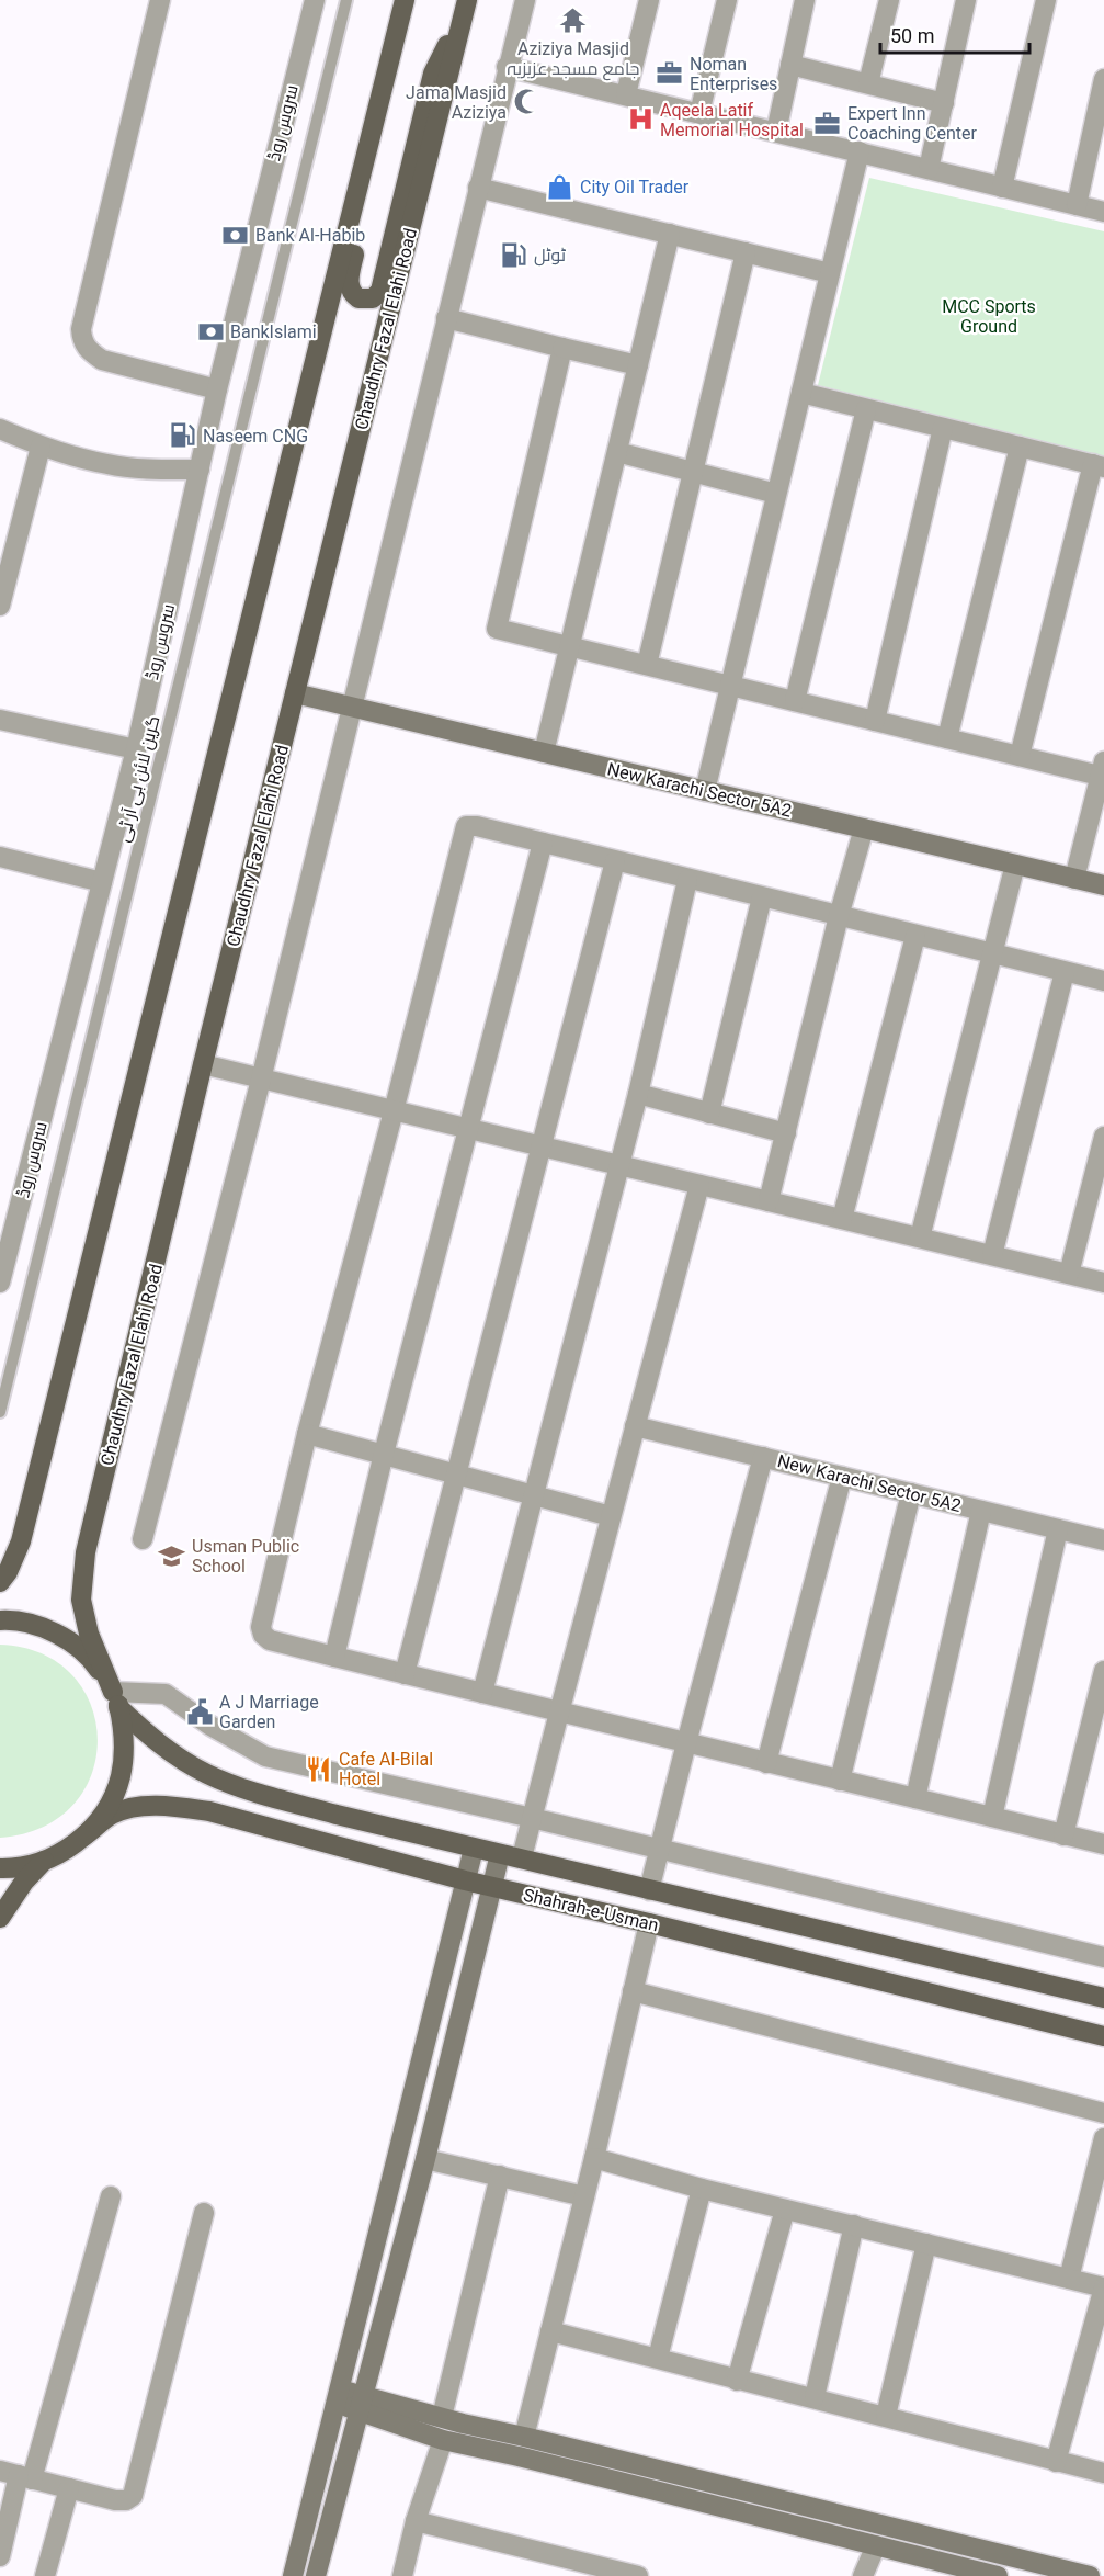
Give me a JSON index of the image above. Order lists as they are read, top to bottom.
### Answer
{
  "streets": {
    "main road": ["Chaudhry Fazal Elahi Road", "Shahrah-e-Usman"],
    "street": ["سروس روڈ", "New Karachi Sector 5A2"],
    "lane": ["گرین لائن بی آر ٹی"]
  },
  "crossings": [
    ["Chaudhry Fazal Elahi Road", "New Karachi Sector 5A2"],
    ["Chaudhry Fazal Elahi Road", "Shahrah-e-Usman"]
  ],
  "parks": ["MCC Sports Ground"],
  "places": {
    "temple": ["Aziziya Masjid جامع مسجد عزیزیہ"],
    "office": ["Noman Enterprises", "Expert Inn Coaching Center"],
    "mosque": ["Jama Masjid Aziziya"],
    "hospital": ["Aqeela Latif Memorial Hospital"],
    "shop": ["City Oil Trader"],
    "bank": ["Bank Al-Habib", "BankIslami"],
    "fuel station": ["ٹوٹل", "Naseem CNG"],
    "school or university": ["Usman Public School"],
    "public building": ["A J Marriage Garden"],
    "restaurant": ["Cafe Al-Bilal Hotel"]
  },
  "scale_bar": "50 m"
}
